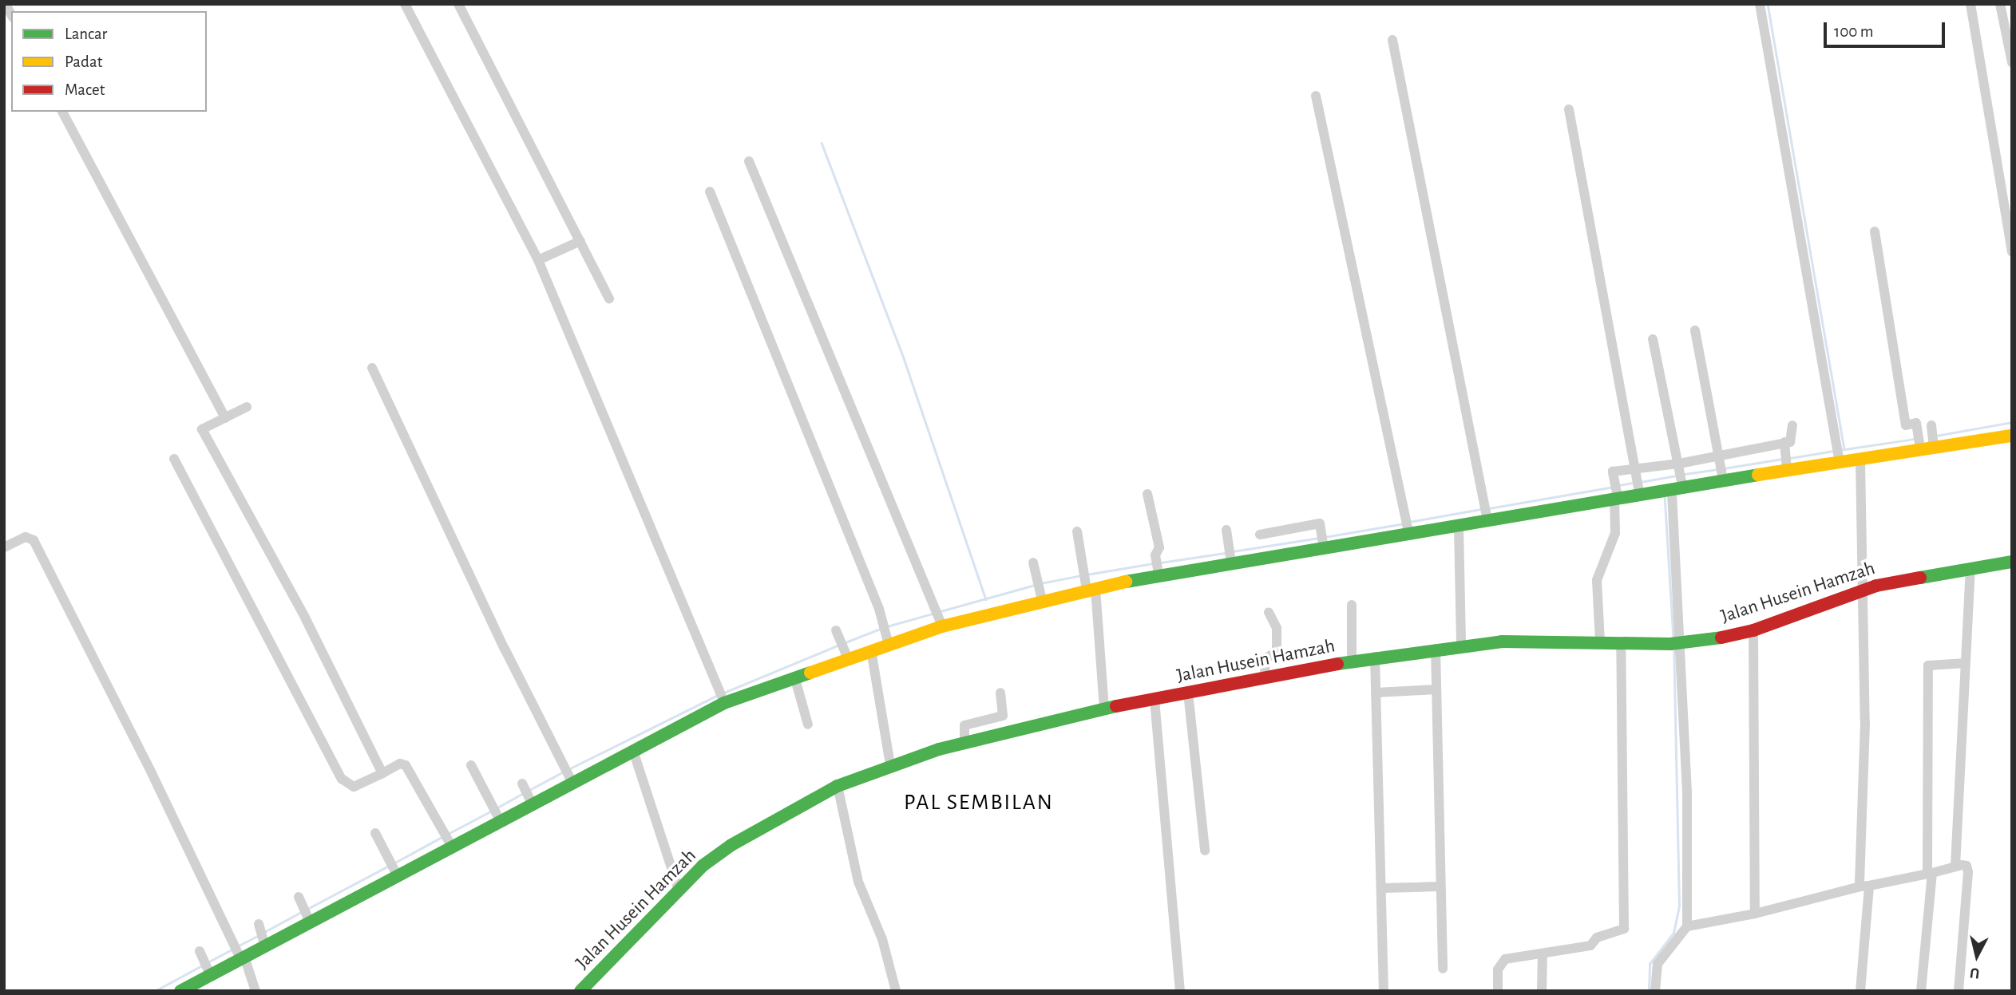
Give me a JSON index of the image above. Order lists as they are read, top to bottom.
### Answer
{
  "streets": {
    "street": ["Jalan Husein Hamzah"]
  },
  "districts": ["PAL SEMBILAN"],
  "legend": ["Lancar", "Padat", "Macet"],
  "scale_bar": "100 m",
  "north": "bottom"
}
